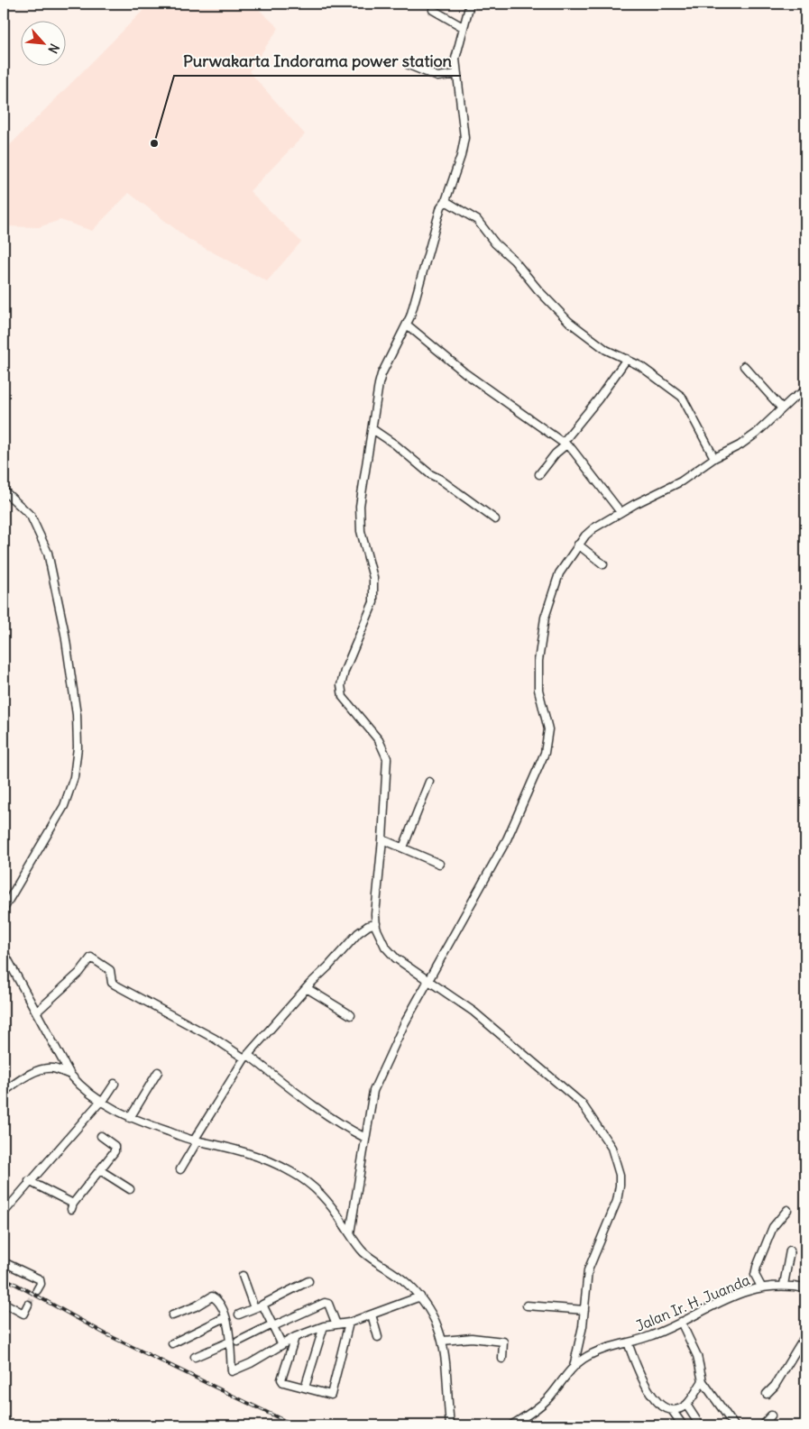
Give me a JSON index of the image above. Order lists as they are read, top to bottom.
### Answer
{
  "streets": {
    "street": ["Jalan Ir. H. Juanda"]
  },
  "places": ["Purwakarta Indorama power station"],
  "north": "bottom right"
}
